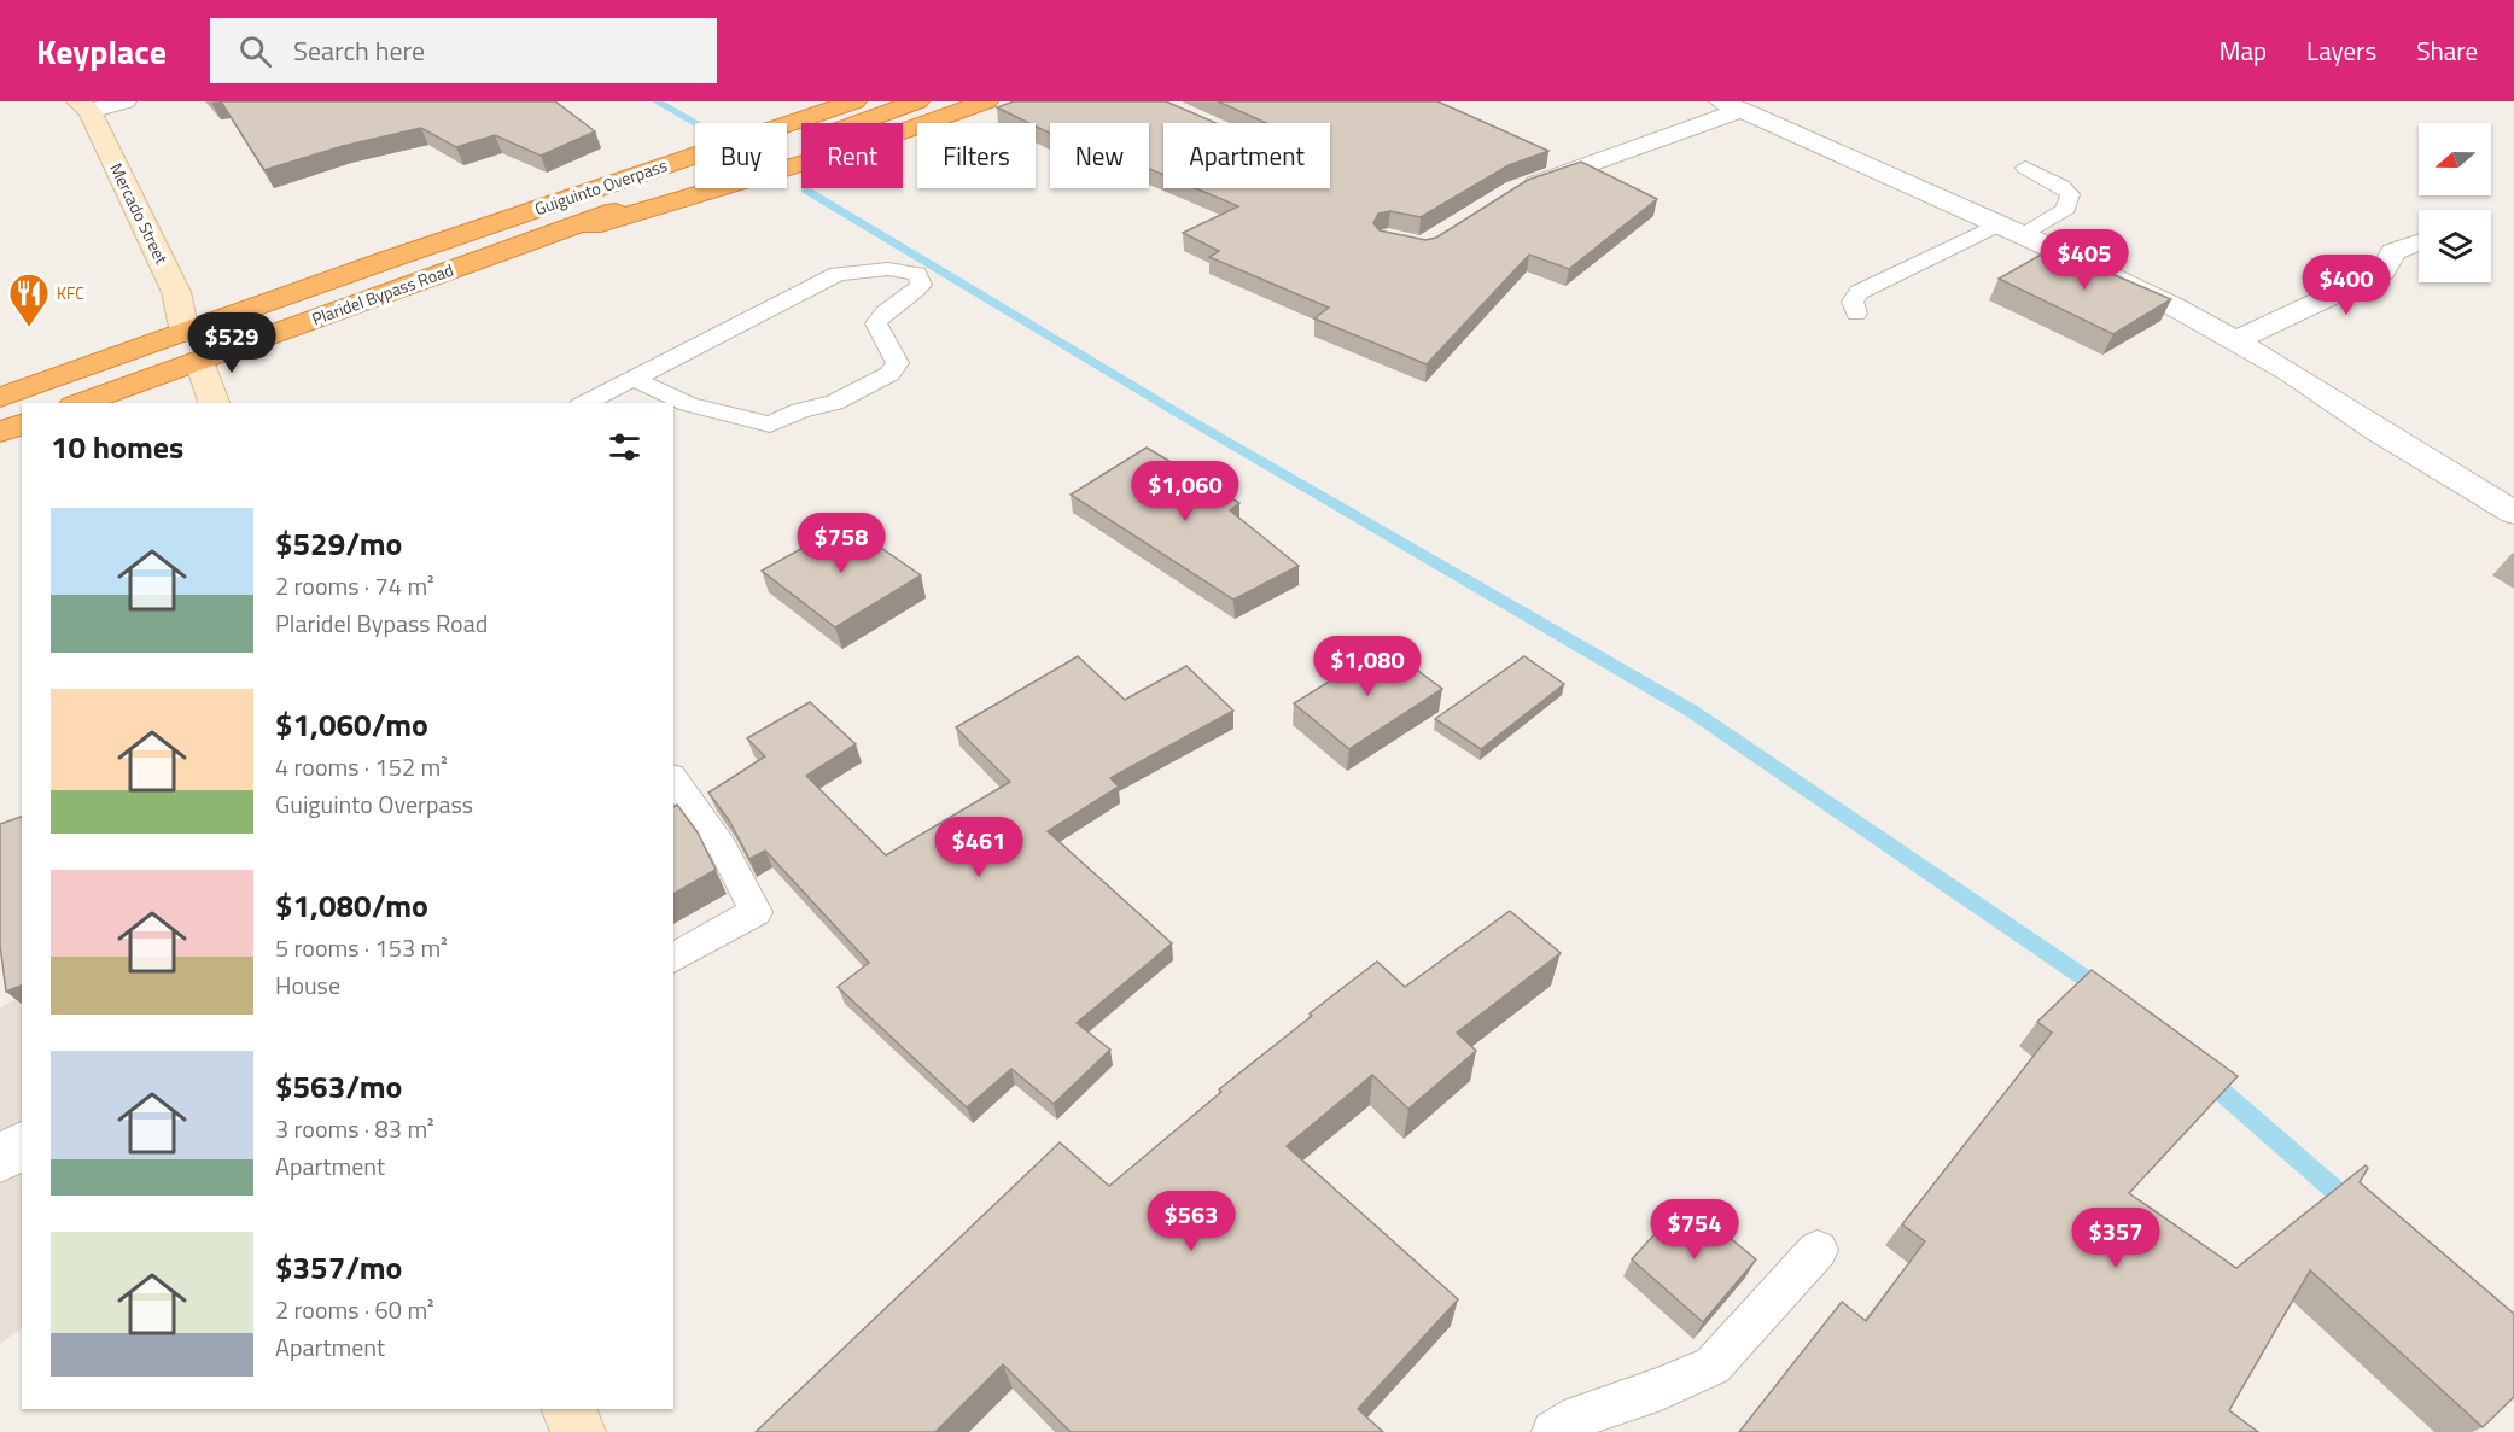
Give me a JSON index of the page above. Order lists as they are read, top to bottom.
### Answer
{
  "streets": {
    "highway": ["Guiguinto Overpass", "Plaridel Bypass Road"],
    "street": ["Mercado Street"]
  },
  "crossings": [
    ["Guiguinto Overpass", "Plaridel Bypass Road"],
    ["Mercado Street", "Plaridel Bypass Road"]
  ],
  "places": {
    "restaurant": ["KFC"]
  },
  "north": "left",
  "page": {
    "header": "Keyplace",
    "search": "Search here",
    "nav": ["Map", "Layers", "Share"],
    "chip": [
      "Buy",
      "Rent",
      "Filters",
      "New",
      "Apartment"
    ],
    "price": [
      "$405",
      "$400",
      "$529",
      "$1,060",
      "$758",
      "$1,080",
      "$461",
      "$563",
      "$754",
      "$357"
    ],
    "heading": "10 homes",
    "list": [
      {
        "name": "$529/mo",
        "note": "2 rooms · 74 m² · Plaridel Bypass Road"
      },
      {
        "name": "$1,060/mo",
        "note": "4 rooms · 152 m² · Guiguinto Overpass"
      },
      {
        "name": "$1,080/mo",
        "note": "5 rooms · 153 m² · House"
      },
      {
        "name": "$563/mo",
        "note": "3 rooms · 83 m² · Apartment"
      },
      {
        "name": "$357/mo",
        "note": "2 rooms · 60 m² · Apartment"
      }
    ]
  }
}
